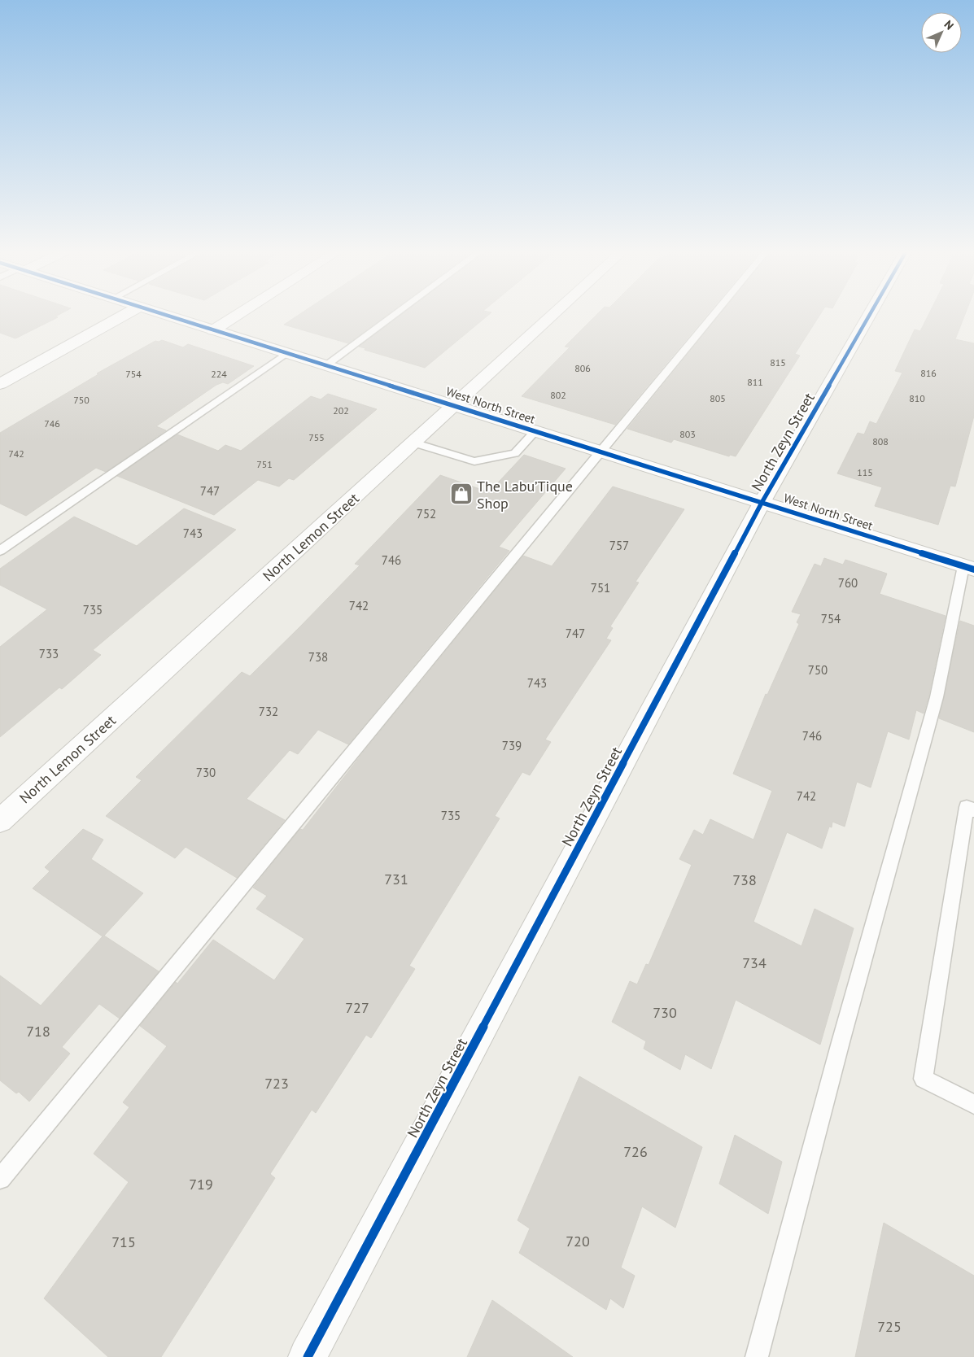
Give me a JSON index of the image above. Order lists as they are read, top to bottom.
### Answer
{
  "streets": {
    "street": ["West North Street", "North Zeyn Street", "North Lemon Street"]
  },
  "crossings": [
    ["West North Street", "North Zeyn Street"],
    ["West North Street", "North Lemon Street"]
  ],
  "places": {
    "shop": ["The Labu’Tique Shop"]
  },
  "house_numbers": [
    "815",
    "806",
    "816",
    "754",
    "224",
    "811",
    "802",
    "805",
    "810",
    "750",
    "202",
    "746",
    "803",
    "755",
    "808",
    "742",
    "751",
    "115",
    "747",
    "752",
    "743",
    "757",
    "746",
    "760",
    "751",
    "742",
    "735",
    "754",
    "747",
    "733",
    "738",
    "750",
    "743",
    "732",
    "746",
    "739",
    "730",
    "742",
    "735",
    "731",
    "738",
    "734",
    "727",
    "730",
    "718",
    "723",
    "726",
    "719",
    "720",
    "715",
    "725"
  ],
  "north": "top right"
}
